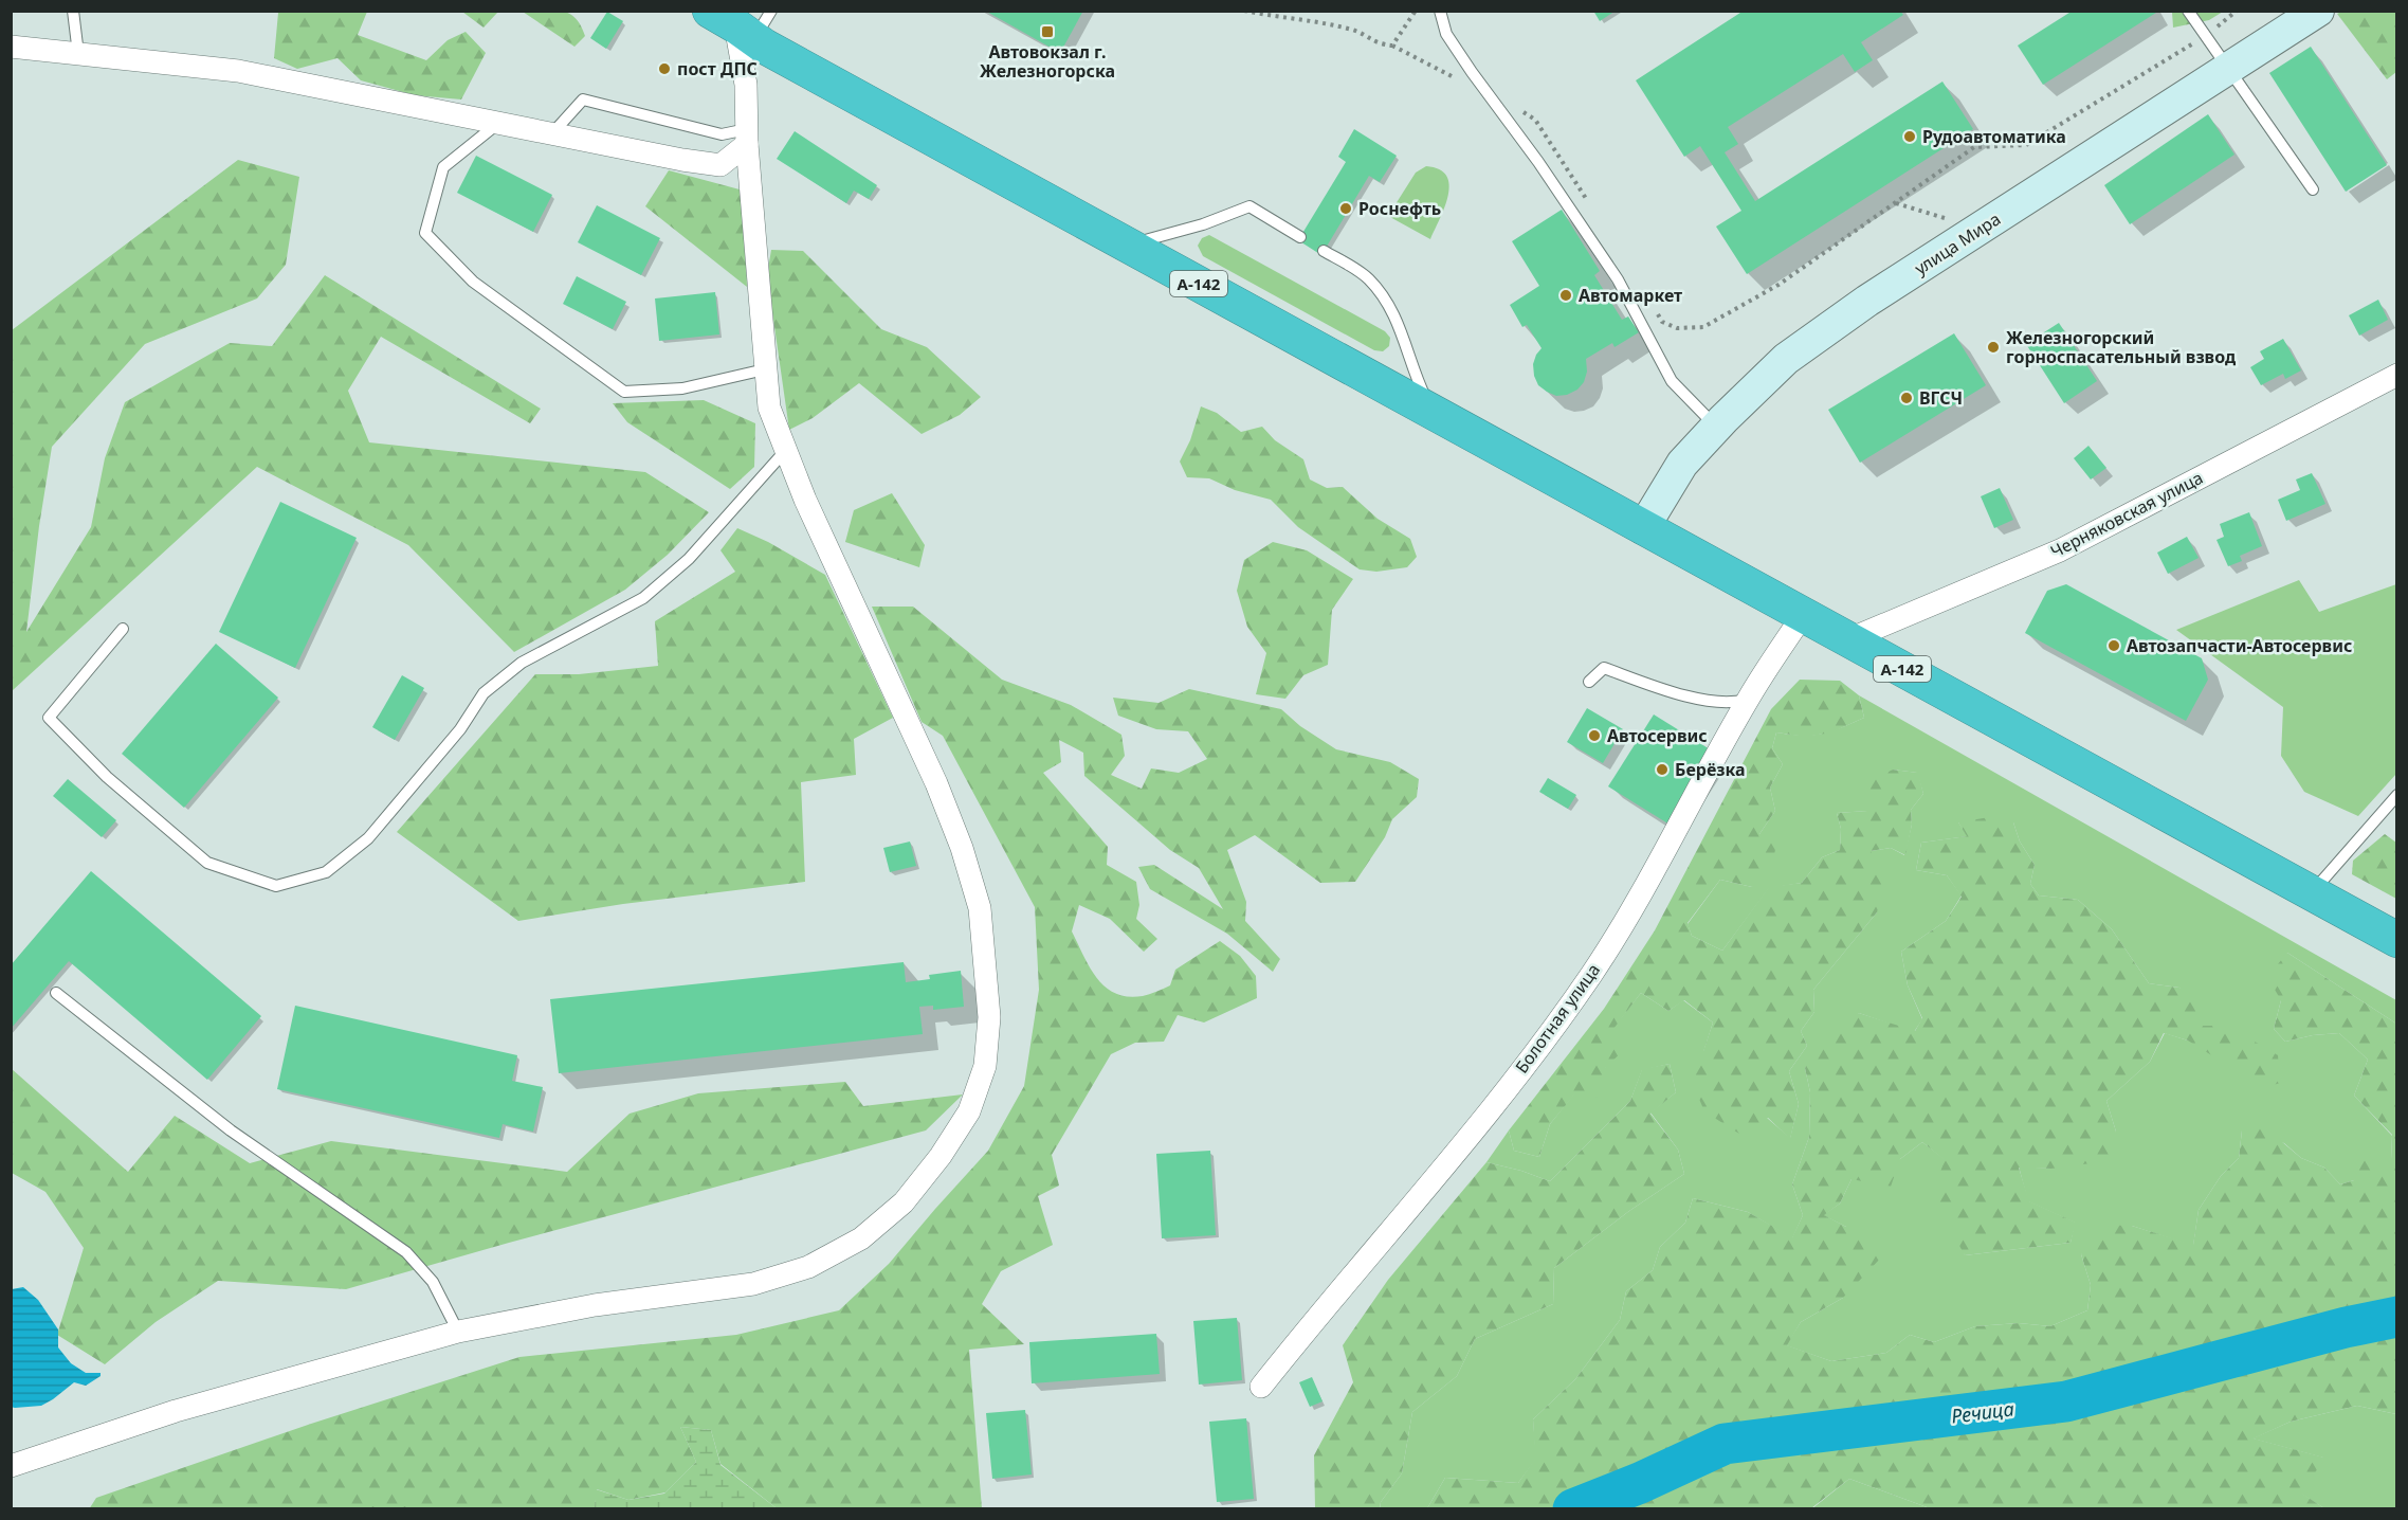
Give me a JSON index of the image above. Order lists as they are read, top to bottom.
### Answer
{
  "streets": {
    "highway": ["А-142"],
    "main road": ["улица Мира"],
    "street": ["Черняковская улица", "Болотная улица"]
  },
  "crossings": [
    ["улица Мира", "А-142"],
    ["А-142", "Черняковская улица"],
    ["А-142", "Болотная улица"]
  ],
  "water": ["Речица"],
  "places": {
    "transit": ["Автовокзал г. Железногорска"],
    "other": [
      "пост ДПС",
      "Рудоавтоматика",
      "Роснефть",
      "Автомаркет",
      "Железногорский горноспасательный взвод",
      "ВГСЧ",
      "Автозапчасти-Автосервис",
      "Автосервис",
      "Берёзка"
    ]
  }
}
